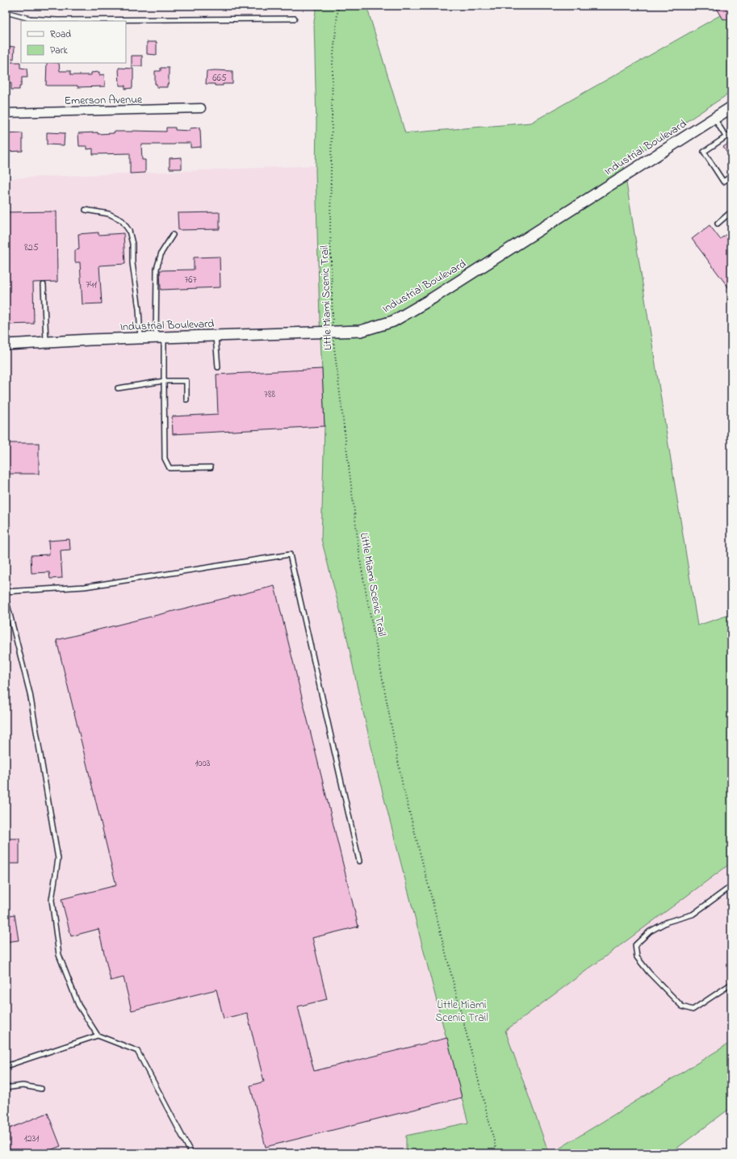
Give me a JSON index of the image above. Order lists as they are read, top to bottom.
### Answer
{
  "streets": {
    "street": ["Emerson Avenue", "Industrial Boulevard"],
    "path": ["Little Miami Scenic Trail"]
  },
  "crossings": [
    ["Industrial Boulevard", "Little Miami Scenic Trail"]
  ],
  "parks": ["Little Miami Scenic Trail"],
  "house_numbers": [
    "665",
    "825",
    "767",
    "741",
    "788",
    "1003",
    "1231"
  ],
  "legend": ["Road", "Park"]
}
